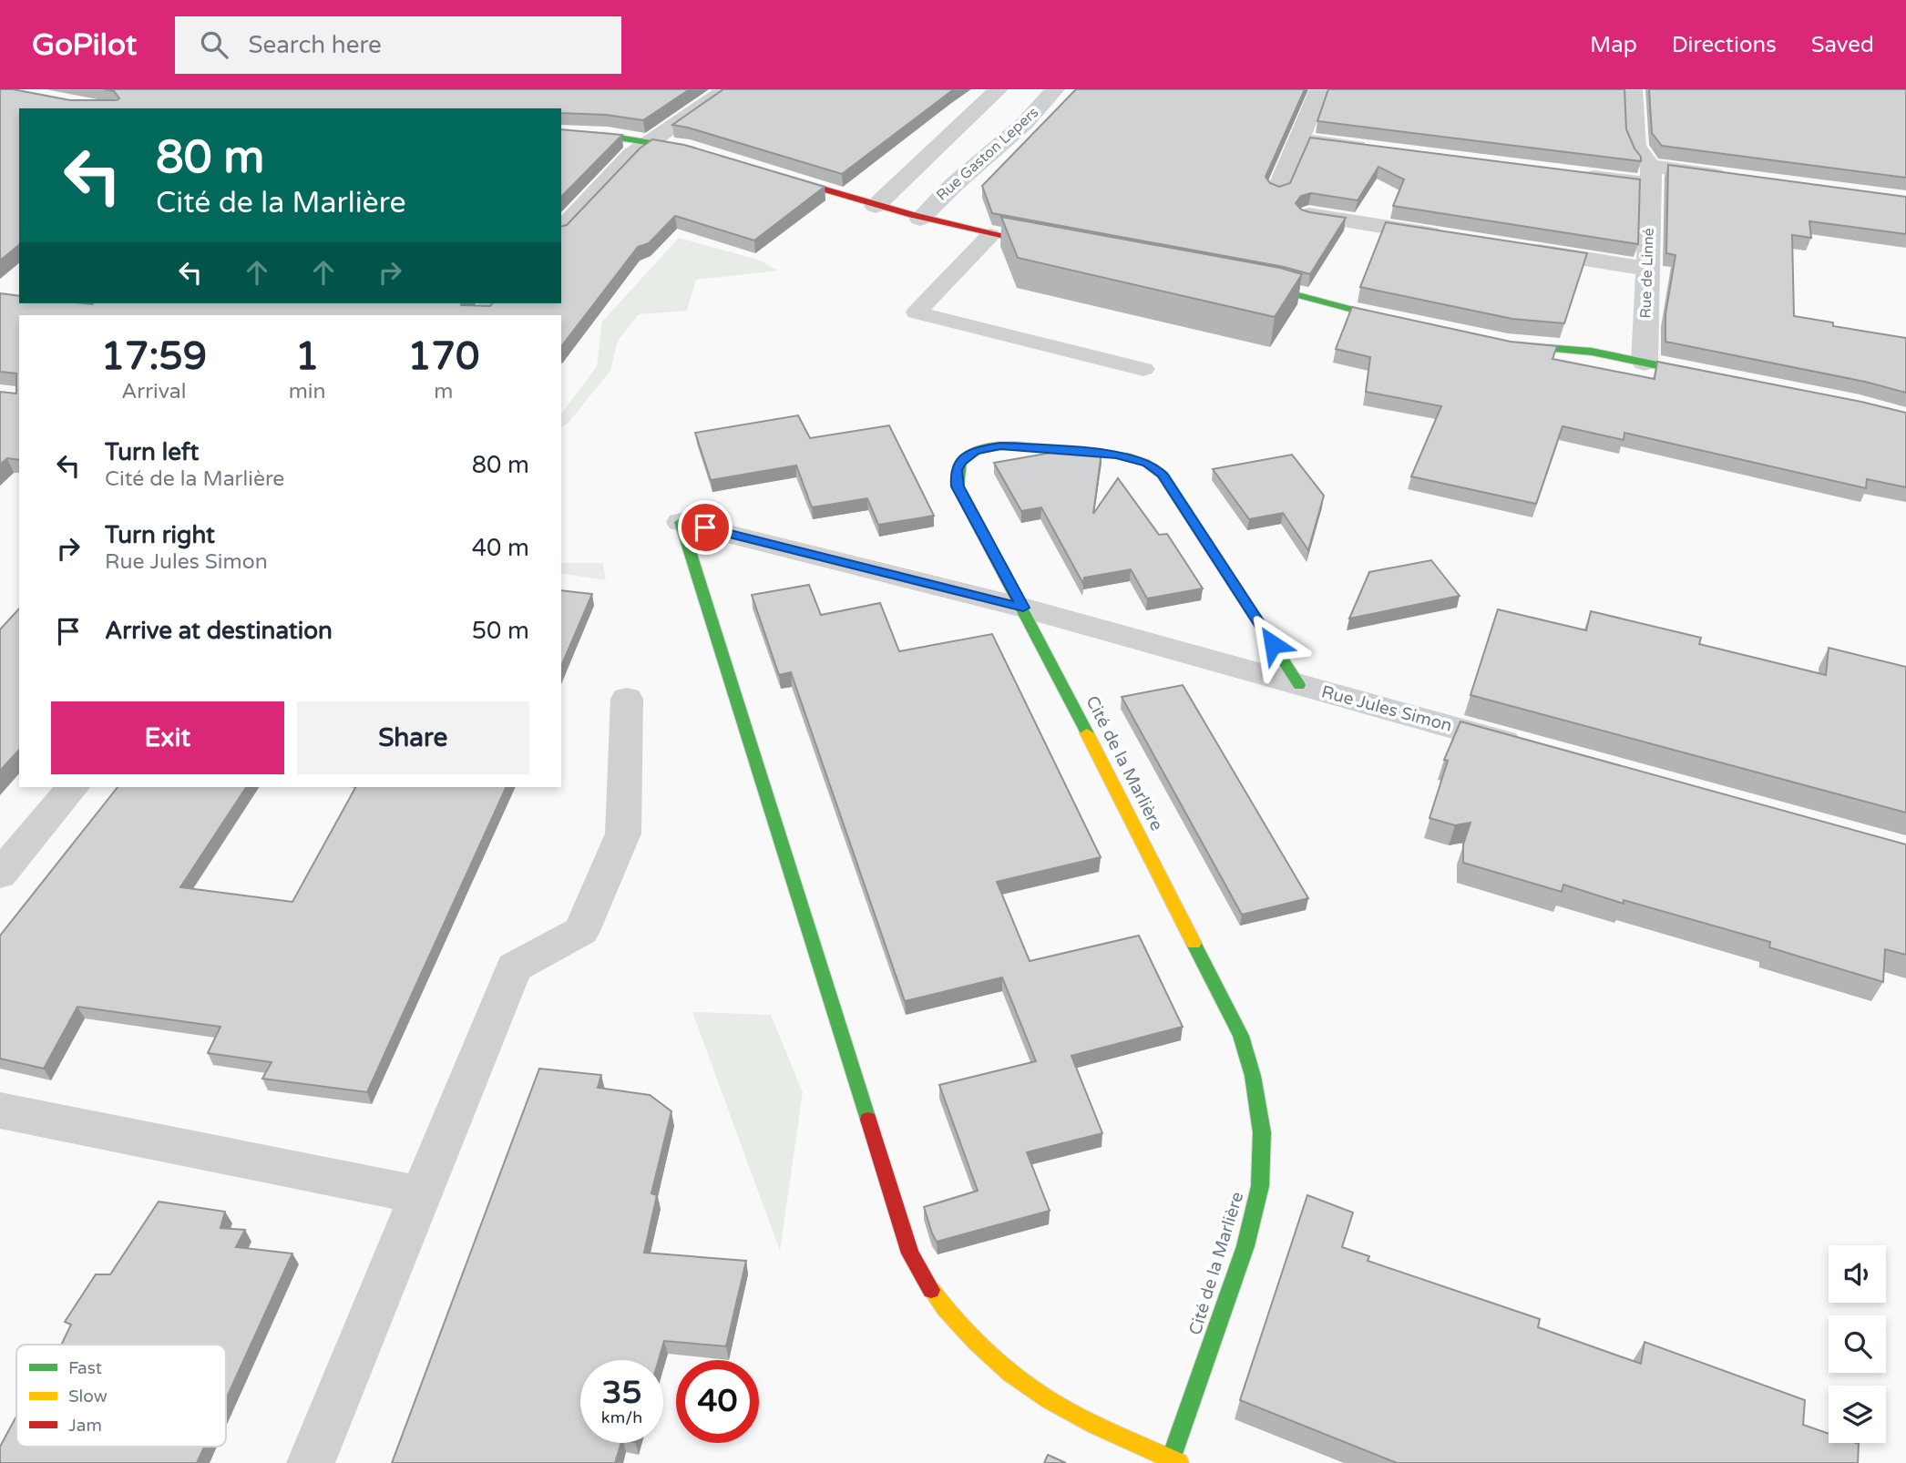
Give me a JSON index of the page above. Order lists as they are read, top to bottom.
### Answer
{
  "streets": {
    "street": [
      "Rue Gaston Lepers",
      "Rue de Linné",
      "Rue Jules Simon",
      "Cité de la Marlière"
    ]
  },
  "crossings": [
    ["Rue Jules Simon", "Cité de la Marlière"]
  ],
  "legend": ["Fast", "Slow", "Jam"],
  "page": {
    "header": "GoPilot",
    "search": "Search here",
    "nav": ["Map", "Directions", "Saved"],
    "turn": ["80 m", "Cité de la Marlière"],
    "eta": [
      "17:59",
      "Arrival",
      "1",
      "min",
      "170",
      "m"
    ],
    "list": [
      {
        "name": "Turn left",
        "note": "Cité de la Marlière",
        "value": "80 m"
      },
      {
        "name": "Turn right",
        "note": "Rue Jules Simon",
        "value": "40 m"
      },
      {
        "name": "Arrive at destination",
        "value": "50 m"
      }
    ],
    "buttons": ["Exit", "Share"],
    "speed": "35 km/h",
    "limit": "40"
  }
}
